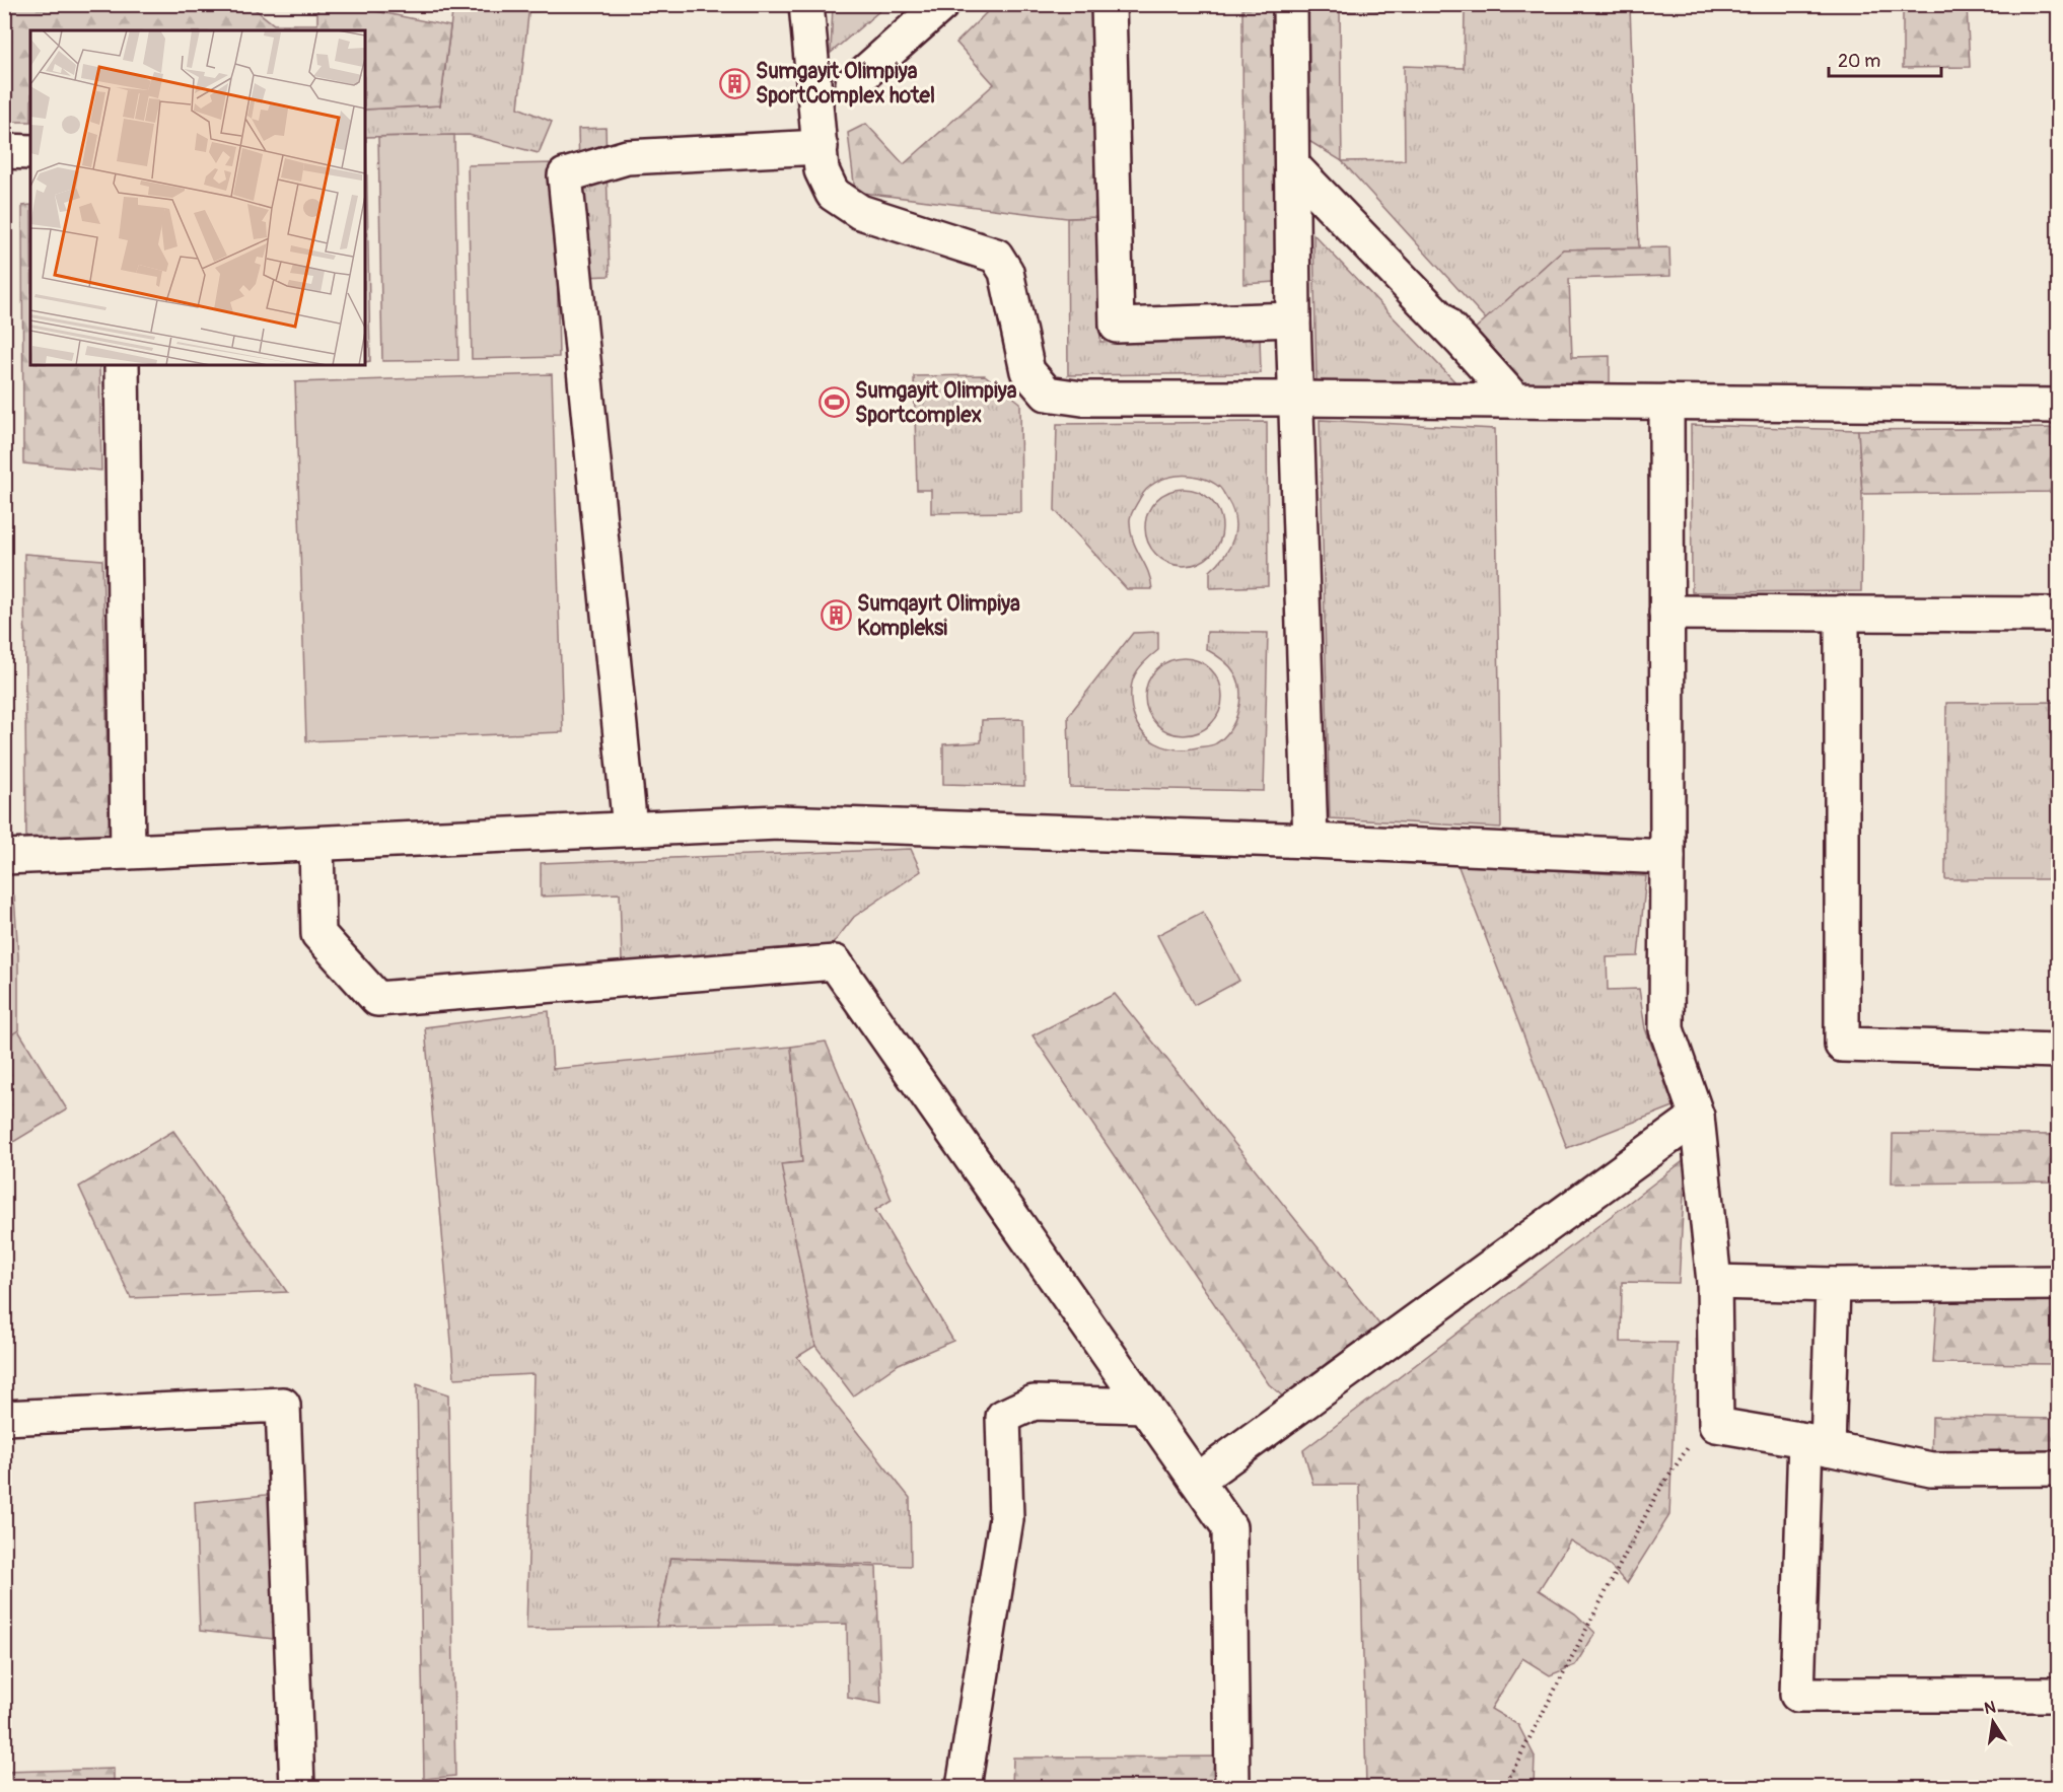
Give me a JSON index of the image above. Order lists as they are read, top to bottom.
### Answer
{
  "places": {
    "building": ["Sumgayit Olimpiya SportComplex hotel", "Sumqayıt Olimpiya Kompleksi"],
    "sports": ["Sumgayit Olimpiya Sportcomplex"]
  },
  "scale_bar": "20 m",
  "north": "top"
}
